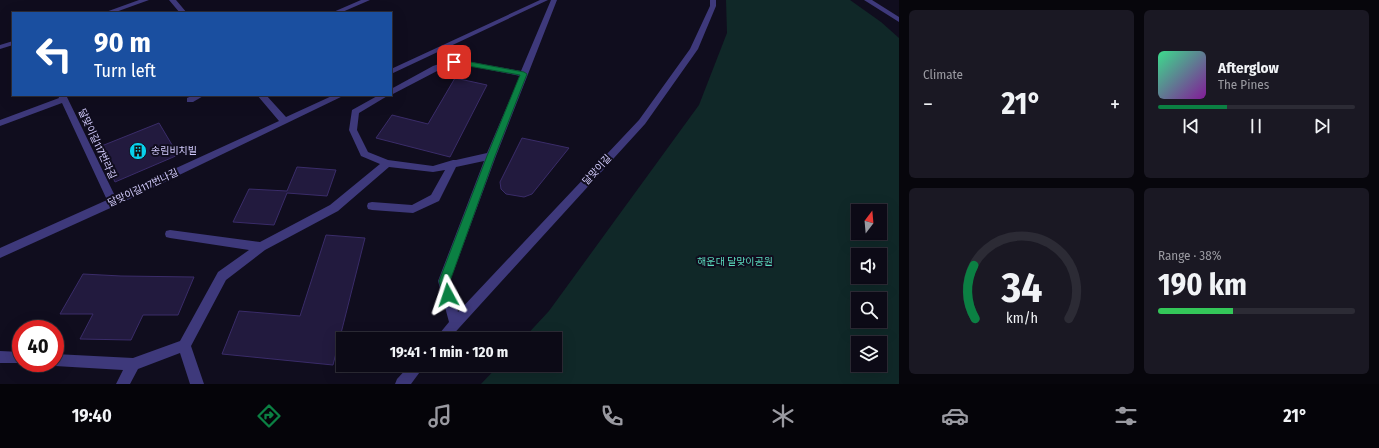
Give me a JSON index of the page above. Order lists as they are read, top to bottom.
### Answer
{
  "streets": {
    "street": ["달맞이길117번라길", "달맞이길", "달맞이길117번나길"]
  },
  "crossings": [
    ["달맞이길117번라길", "달맞이길117번나길"]
  ],
  "parks": ["해운대 달맞이공원"],
  "places": {
    "building": ["송림비치빌"]
  },
  "north": "top",
  "page": {
    "tile": [
      "Climate",
      ["Range · 38%", "190 km"]
    ],
    "turn": ["90 m", "Turn left"],
    "song": ["Afterglow", "The Pines"],
    "heat": ["−", "21°", "+"],
    "limit": "40",
    "trip": "19:41 · 1 min · 120 m",
    "tabs": ["19:40", "21°"],
    "gauge": ["34", "km/h"]
  }
}
